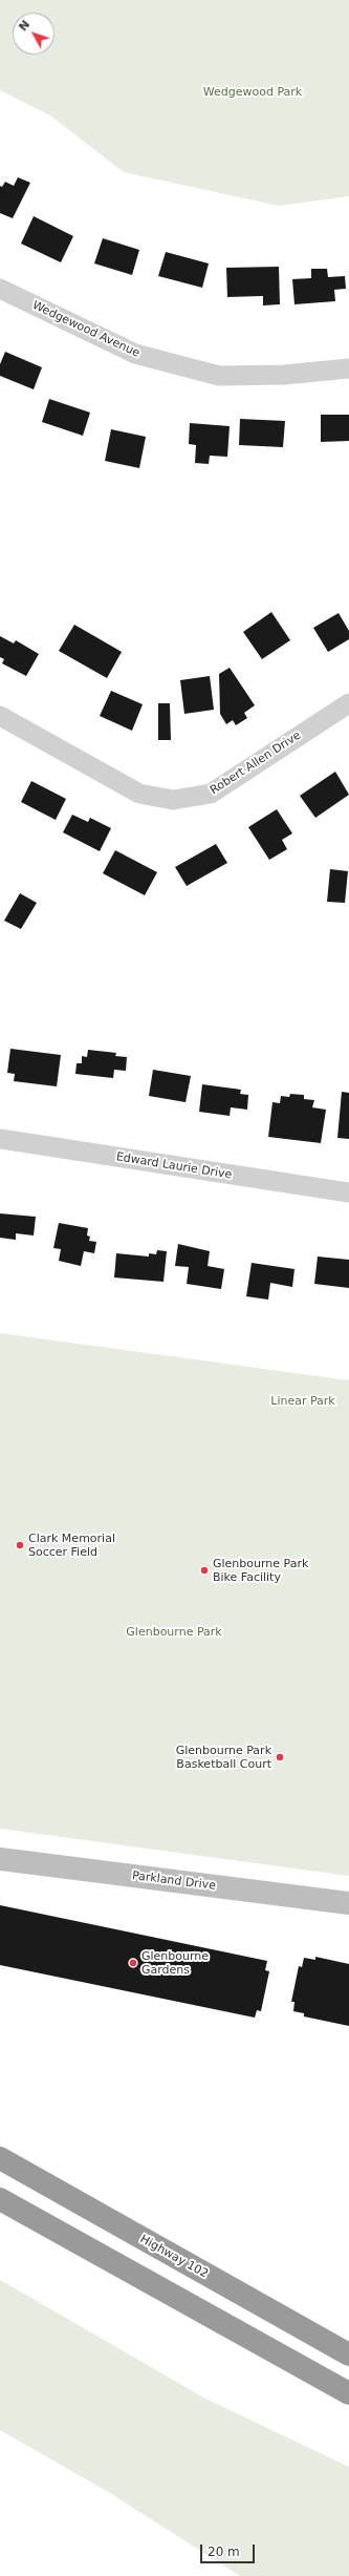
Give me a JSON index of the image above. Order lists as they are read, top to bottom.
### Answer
{
  "streets": {
    "highway": ["Highway 102"],
    "street": [
      "Wedgewood Avenue",
      "Robert Allen Drive",
      "Edward Laurie Drive",
      "Parkland Drive"
    ]
  },
  "parks": ["Wedgewood Park", "Linear Park", "Glenbourne Park"],
  "places": [
    "Clark Memorial Soccer Field",
    "Glenbourne Park Bike Facility",
    "Glenbourne Park Basketball Court",
    "Glenbourne Gardens"
  ],
  "scale_bar": "20 m",
  "north": "top left"
}
